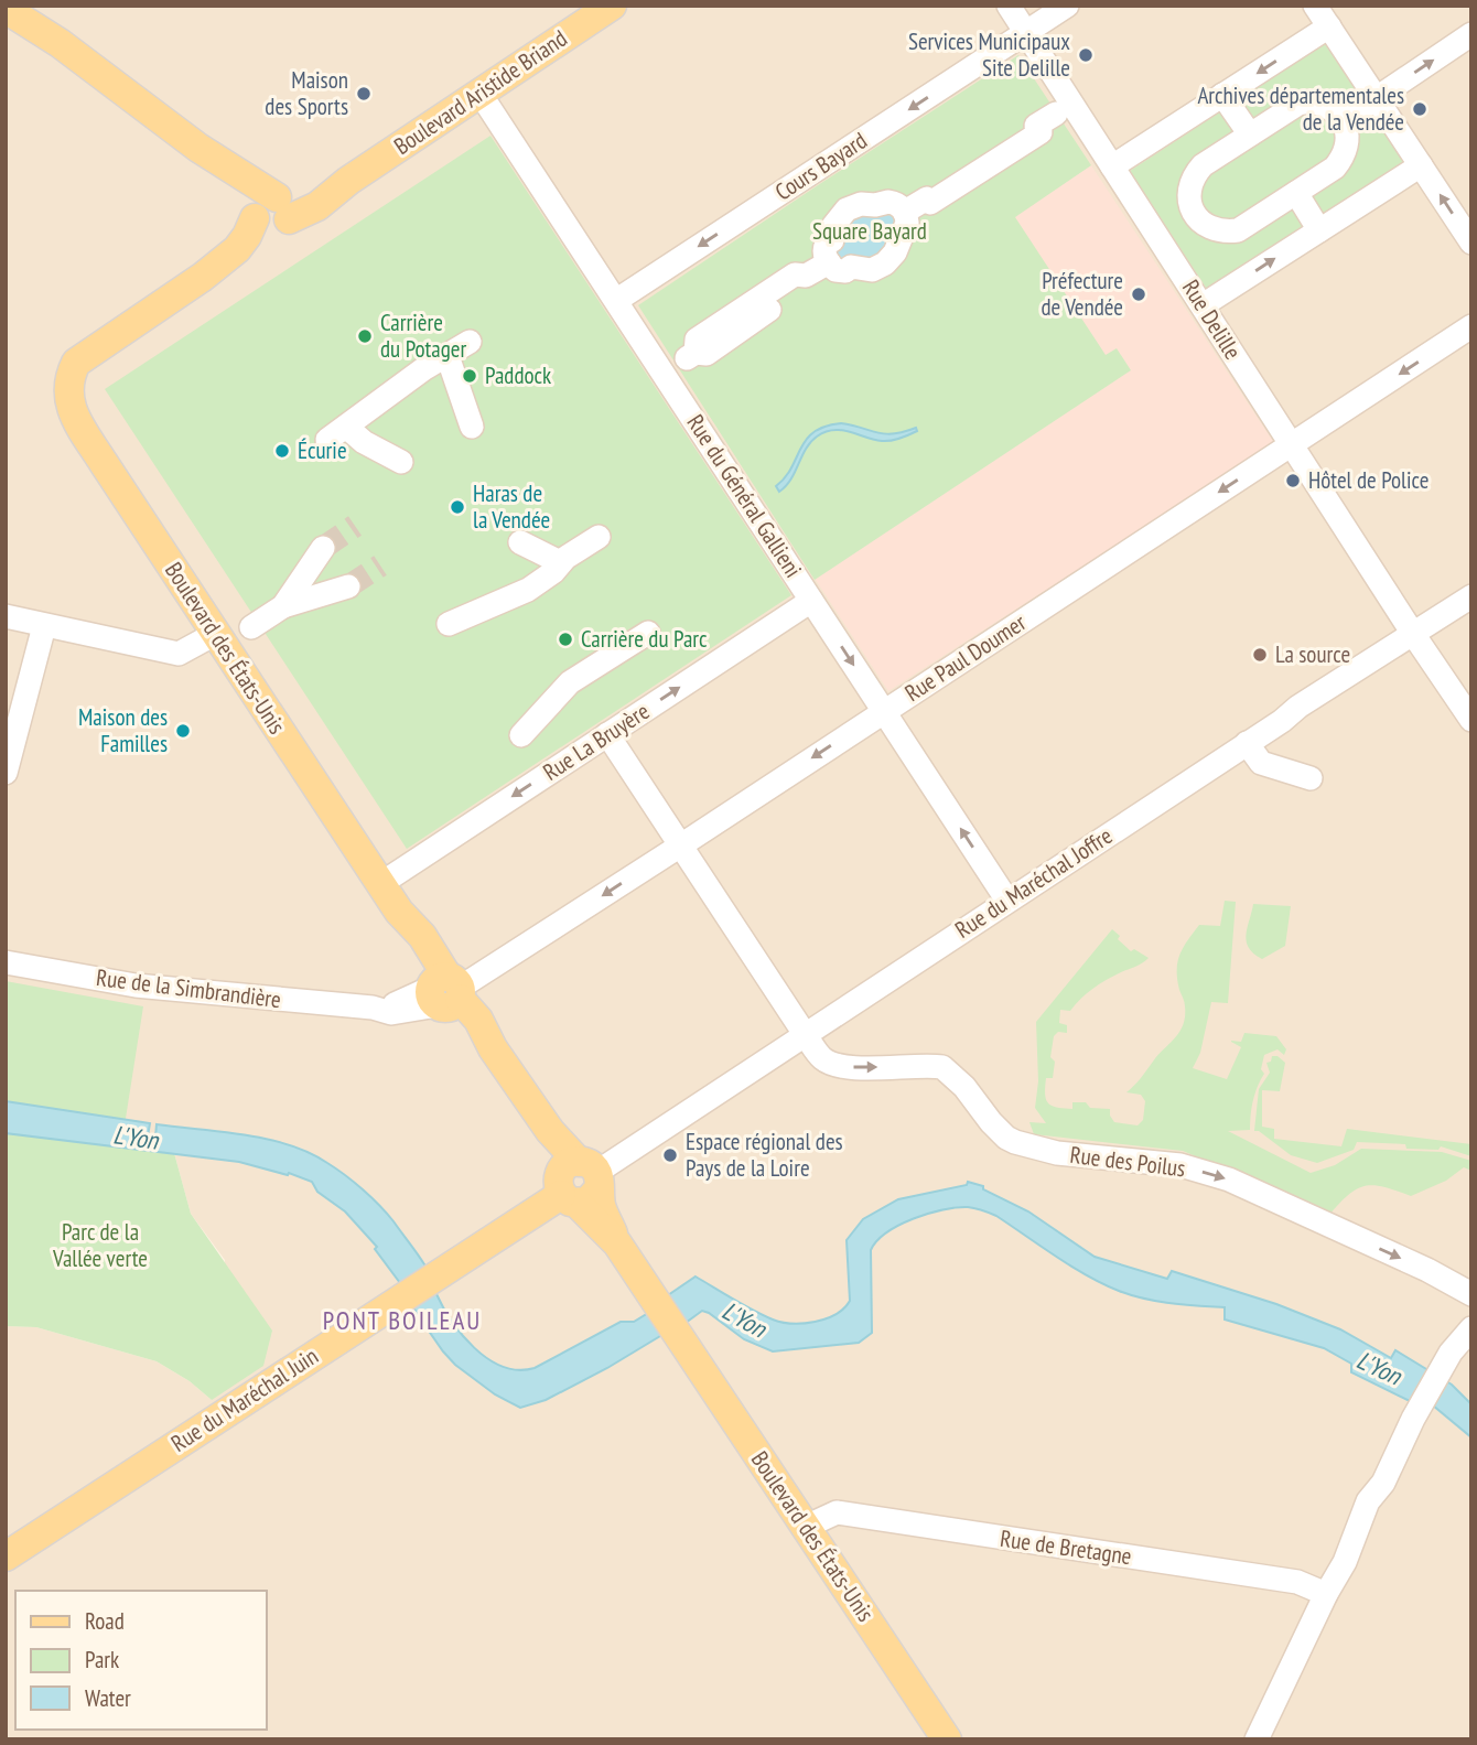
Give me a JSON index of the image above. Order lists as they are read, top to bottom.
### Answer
{
  "streets": {
    "main road": ["Boulevard Aristide Briand", "Boulevard des États-Unis", "Rue du Maréchal Juin"],
    "street": [
      "Cours Bayard",
      "Rue Delille",
      "Rue du Général Gallieni",
      "Rue Paul Doumer",
      "Rue La Bruyère",
      "Rue du Maréchal Joffre",
      "Rue de la Simbrandière",
      "Rue des Poilus",
      "Rue de Bretagne"
    ]
  },
  "crossings": [
    ["Boulevard Aristide Briand", "Rue du Général Gallieni"],
    ["Boulevard Aristide Briand", "Boulevard des États-Unis"],
    ["Cours Bayard", "Rue Delille"],
    ["Cours Bayard", "Rue du Général Gallieni"],
    ["Rue Delille", "Rue Paul Doumer"],
    ["Rue Delille", "Rue du Maréchal Joffre"],
    ["Rue du Général Gallieni", "Rue Paul Doumer"],
    ["Rue du Général Gallieni", "Rue La Bruyère"],
    ["Rue du Général Gallieni", "Rue du Maréchal Joffre"],
    ["Boulevard des États-Unis", "Rue Paul Doumer"],
    ["Boulevard des États-Unis", "Rue La Bruyère"],
    ["Boulevard des États-Unis", "Rue du Maréchal Joffre"],
    ["Boulevard des États-Unis", "Rue de la Simbrandière"],
    ["Boulevard des États-Unis", "Rue du Maréchal Juin"],
    ["Boulevard des États-Unis", "Rue de Bretagne"],
    ["Rue Paul Doumer", "Rue de la Simbrandière"],
    ["Rue Paul Doumer", "Rue des Poilus"],
    ["Rue La Bruyère", "Rue des Poilus"],
    ["Rue du Maréchal Joffre", "Rue des Poilus"],
    ["Rue du Maréchal Joffre", "Rue du Maréchal Juin"]
  ],
  "one_way": ["Rue des Poilus"],
  "districts": ["PONT BOILEAU"],
  "water": ["L'Yon"],
  "parks": ["Square Bayard", "Parc de la Vallée verte"],
  "places": [
    "Services Municipaux Site Delille",
    "Maison des Sports",
    "Archives départementales de la Vendée",
    "Préfecture de Vendée",
    "Carrière du Potager",
    "Paddock",
    "Écurie",
    "Hôtel de Police",
    "Haras de la Vendée",
    "Carrière du Parc",
    "La source",
    "Maison des Familles",
    "Espace régional des Pays de la Loire"
  ],
  "legend": ["Road", "Park", "Water"]
}
